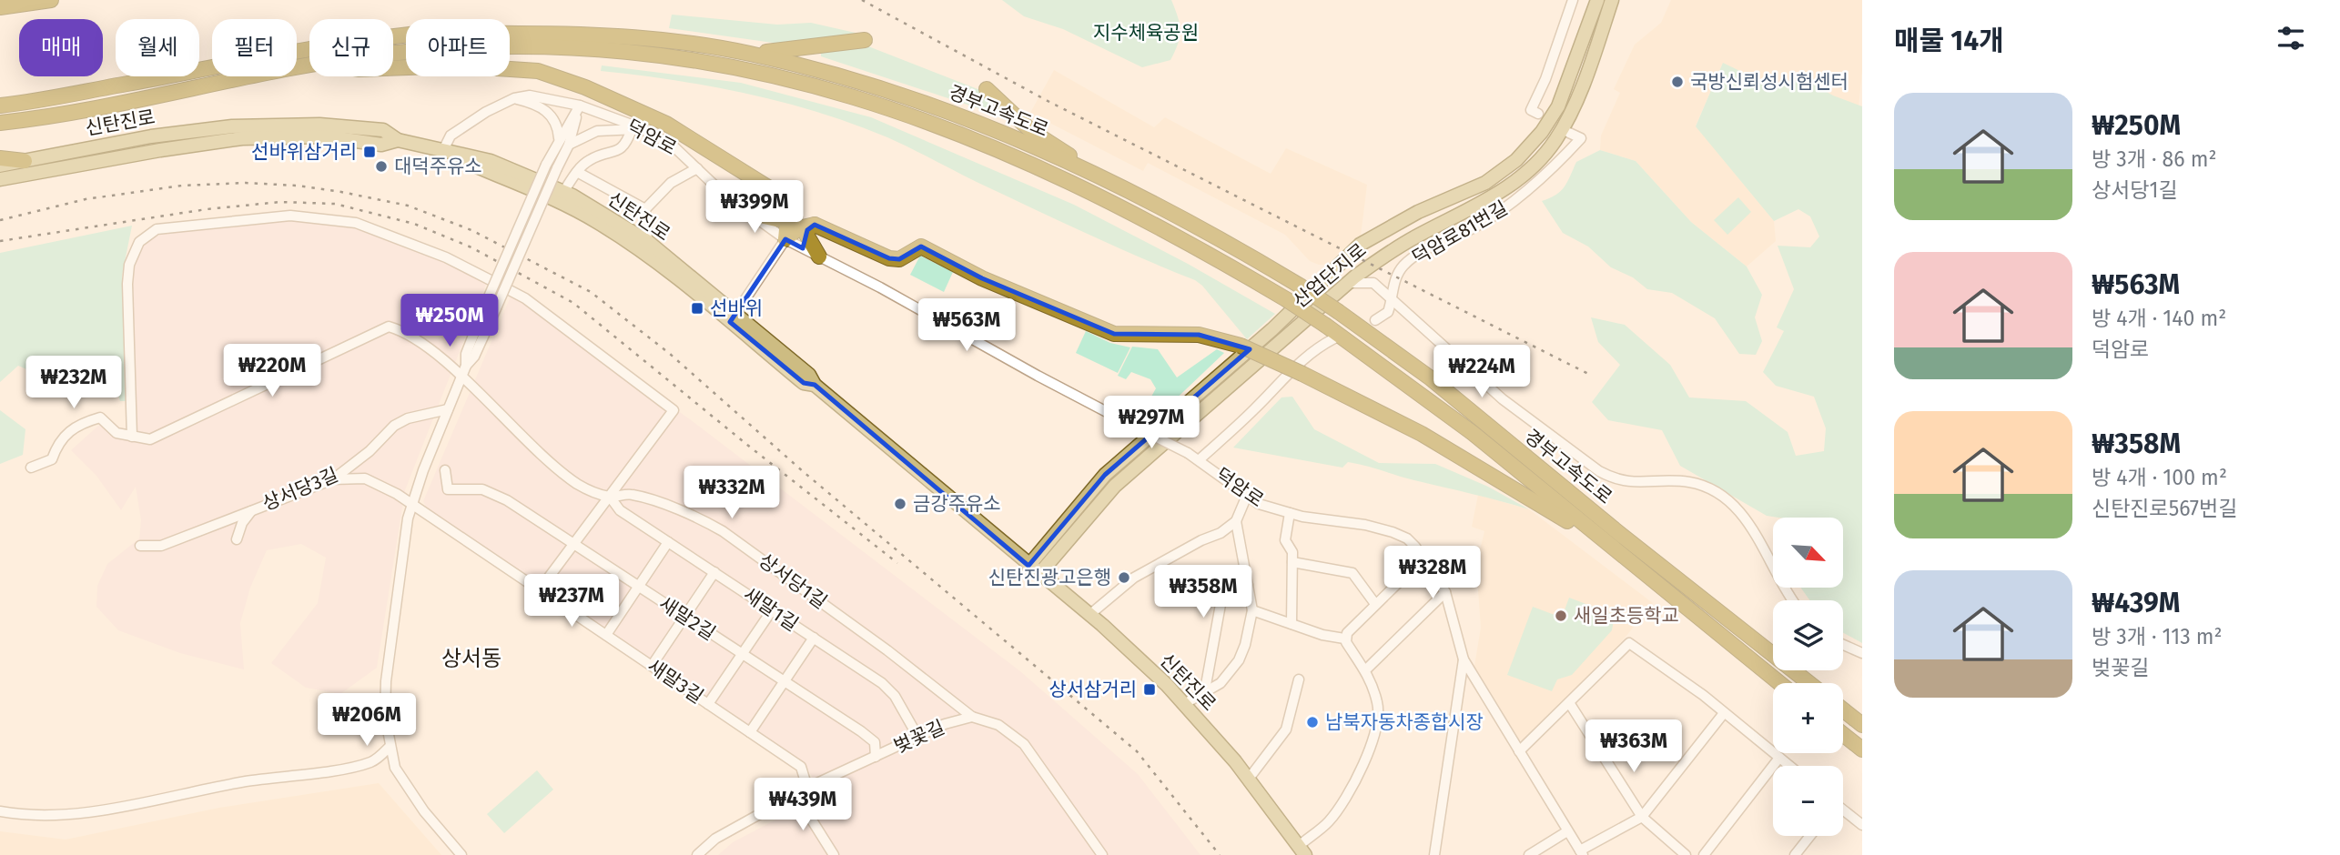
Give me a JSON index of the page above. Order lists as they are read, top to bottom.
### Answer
{
  "streets": {
    "highway": ["경부고속도로"],
    "main road": ["신탄진로", "산업단지로"],
    "street": [
      "덕암로",
      "덕암로81번길",
      "상서당3길",
      "상서당1길",
      "새말1길",
      "새말2길",
      "새말3길",
      "벚꽃길"
    ]
  },
  "crossings": [
    ["신탄진로", "덕암로"],
    ["신탄진로", "산업단지로"],
    ["상서당3길", "새말3길"],
    ["상서당1길", "새말1길"],
    ["상서당1길", "벚꽃길"],
    ["새말1길", "벚꽃길"],
    ["새말2길", "벚꽃길"],
    ["새말3길", "벚꽃길"]
  ],
  "districts": ["상서동"],
  "parks": ["지수체육공원"],
  "places": {
    "other": [
      "국방신뢰성시험센터",
      "대덕주유소",
      "금강주유소",
      "신탄진광고은행",
      "새일초등학교",
      "남북자동차종합시장"
    ],
    "transit": ["선바위삼거리", "선바위", "상서삼거리"]
  },
  "north": "bottom right",
  "page": {
    "heading": "매물 14개",
    "chip": [
      "매매",
      "월세",
      "필터",
      "신규",
      "아파트"
    ],
    "list": [
      {
        "name": "₩250M",
        "note": "방 3개 · 86 m² · 상서당1길"
      },
      {
        "name": "₩563M",
        "note": "방 4개 · 140 m² · 덕암로"
      },
      {
        "name": "₩358M",
        "note": "방 4개 · 100 m² · 신탄진로567번길"
      },
      {
        "name": "₩439M",
        "note": "방 3개 · 113 m² · 벚꽃길"
      }
    ],
    "price": [
      "₩399M",
      "₩250M",
      "₩563M",
      "₩220M",
      "₩224M",
      "₩232M",
      "₩297M",
      "₩332M",
      "₩328M",
      "₩358M",
      "₩237M",
      "₩206M",
      "₩363M",
      "₩439M"
    ],
    "map_buttons": ["+", "−"]
  }
}
